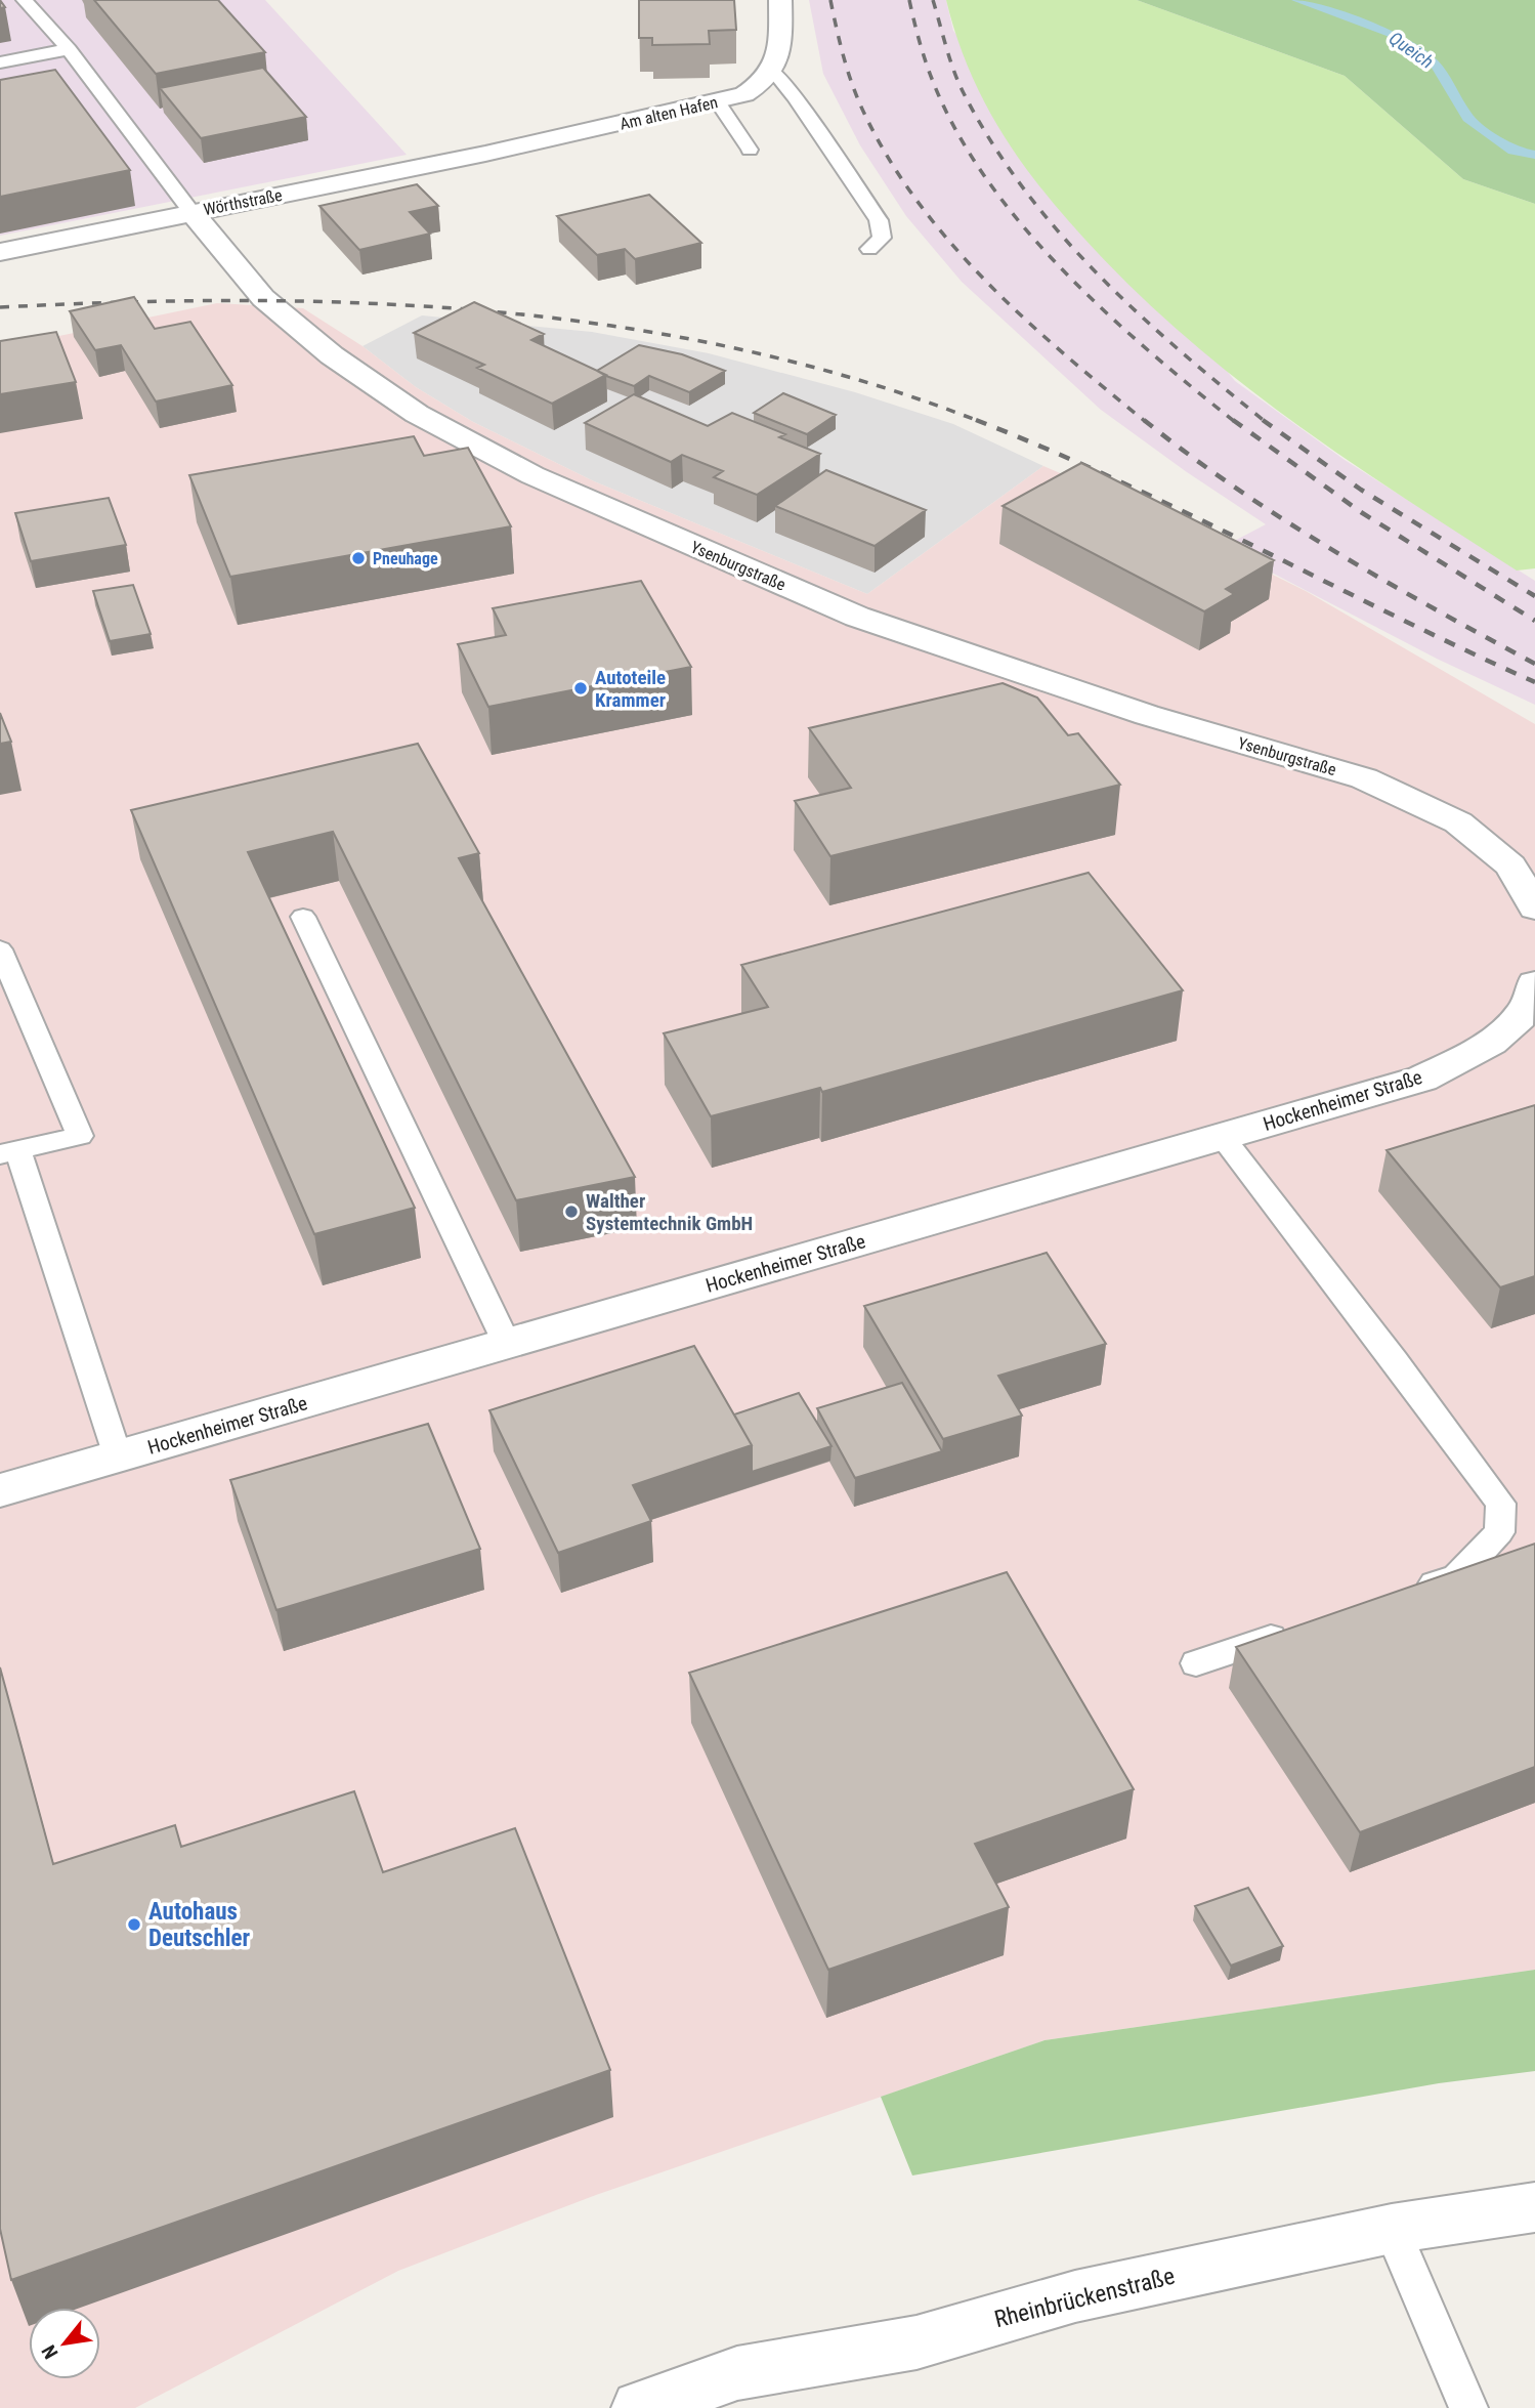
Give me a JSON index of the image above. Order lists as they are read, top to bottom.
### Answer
{
  "streets": {
    "street": [
      "Am alten Hafen",
      "Wörthstraße",
      "Ysenburgstraße",
      "Hockenheimer Straße",
      "Rheinbrückenstraße"
    ]
  },
  "crossings": [
    ["Am alten Hafen", "Wörthstraße"],
    ["Wörthstraße", "Ysenburgstraße"]
  ],
  "water": ["Queich"],
  "places": [
    "Pneuhage",
    "Autoteile Krammer",
    "Walther Systemtechnik GmbH",
    "Autohaus Deutschler"
  ],
  "north": "bottom left"
}
